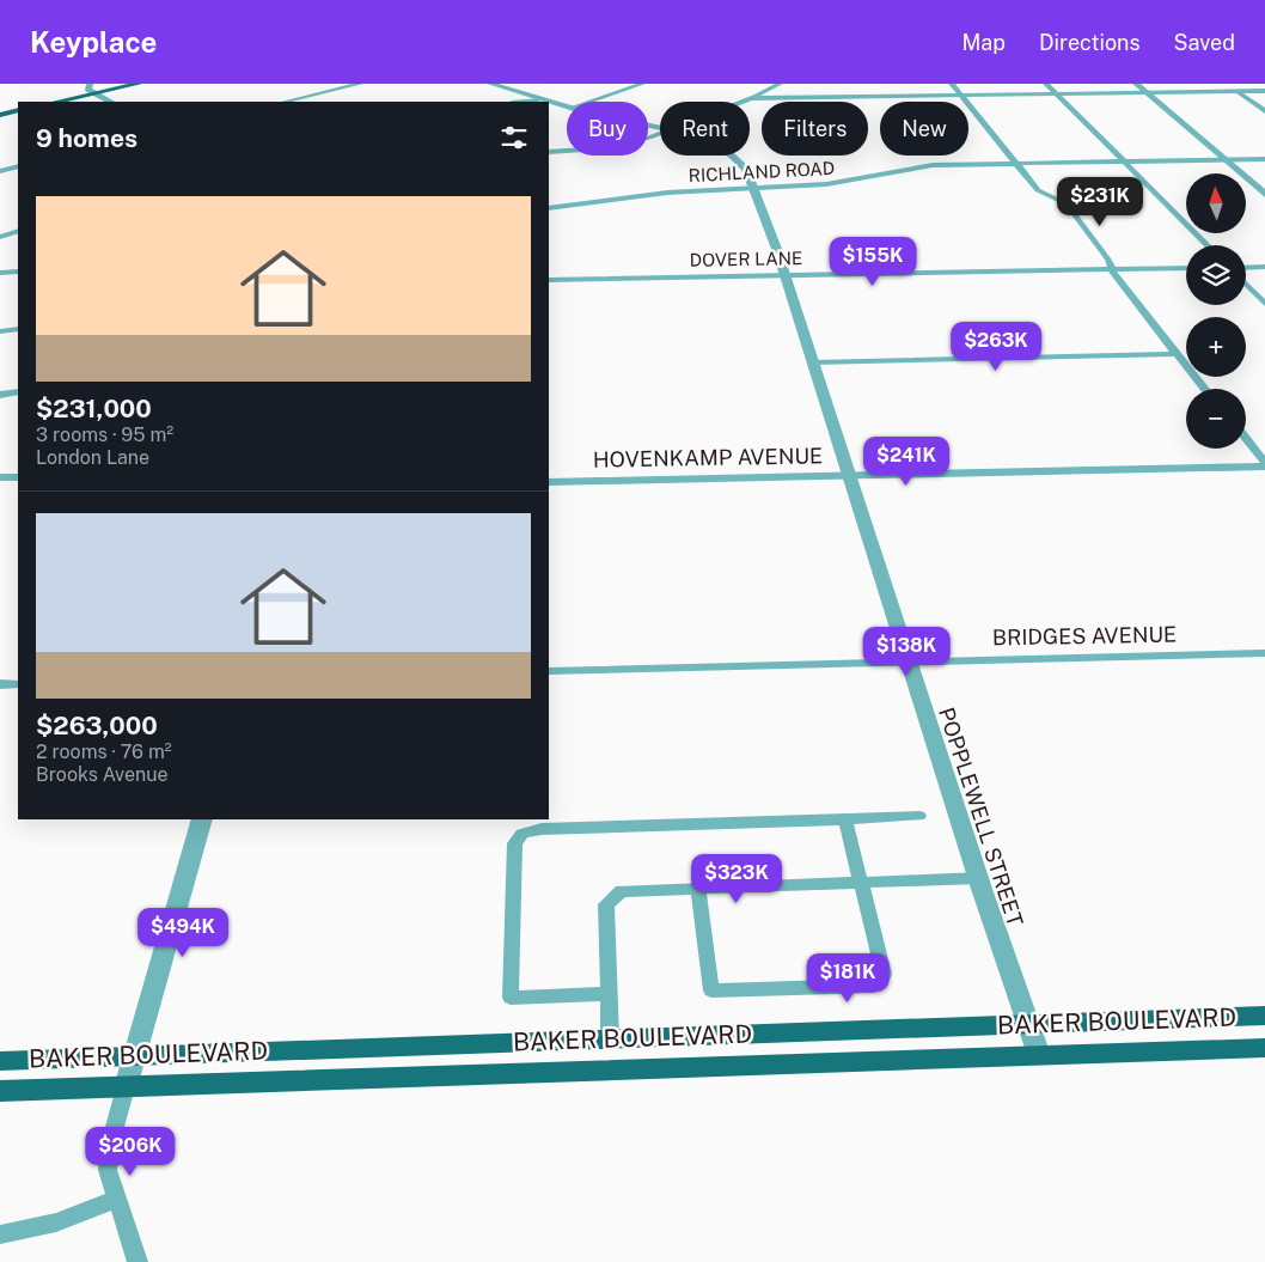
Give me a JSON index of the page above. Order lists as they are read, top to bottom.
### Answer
{
  "streets": {
    "main road": ["BAKER BOULEVARD"],
    "street": [
      "RICHLAND ROAD",
      "DOVER LANE",
      "HOVENKAMP AVENUE",
      "BRIDGES AVENUE",
      "POPPLEWELL STREET"
    ]
  },
  "crossings": [
    ["RICHLAND ROAD", "POPPLEWELL STREET"],
    ["DOVER LANE", "POPPLEWELL STREET"],
    ["HOVENKAMP AVENUE", "POPPLEWELL STREET"],
    ["BRIDGES AVENUE", "POPPLEWELL STREET"],
    ["POPPLEWELL STREET", "BAKER BOULEVARD"]
  ],
  "north": "top",
  "page": {
    "header": "Keyplace",
    "nav": ["Map", "Directions", "Saved"],
    "chip": [
      "Buy",
      "Rent",
      "Filters",
      "New"
    ],
    "heading": "9 homes",
    "map_buttons": ["+", "−"],
    "list": [
      {
        "name": "$231,000",
        "note": "3 rooms · 95 m² · London Lane"
      },
      {
        "name": "$263,000",
        "note": "2 rooms · 76 m² · Brooks Avenue"
      }
    ],
    "price": [
      "$231K",
      "$155K",
      "$263K",
      "$241K",
      "$138K",
      "$323K",
      "$494K",
      "$181K",
      "$206K"
    ]
  }
}
